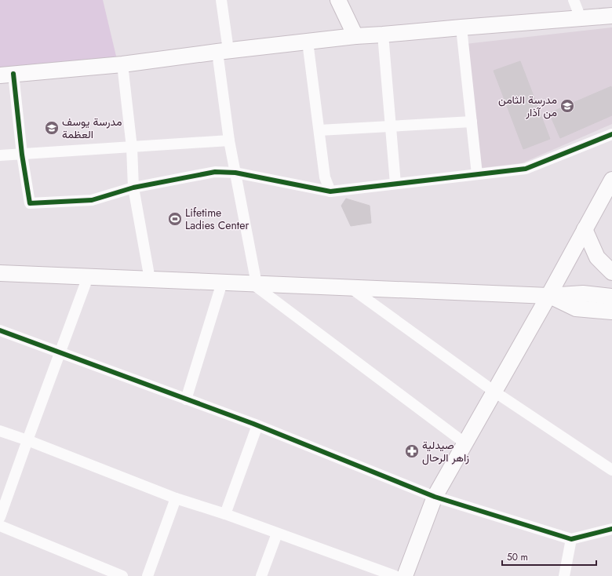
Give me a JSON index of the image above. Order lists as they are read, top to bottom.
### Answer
{
  "places": {
    "school or university": ["مدرسة الثامن من آذار", "مدرسة يوسف العظمة"],
    "sports": ["Lifetime Ladies Center"],
    "pharmacy": ["صيدلية زاهر الرحال"]
  },
  "scale_bar": "50 m"
}
